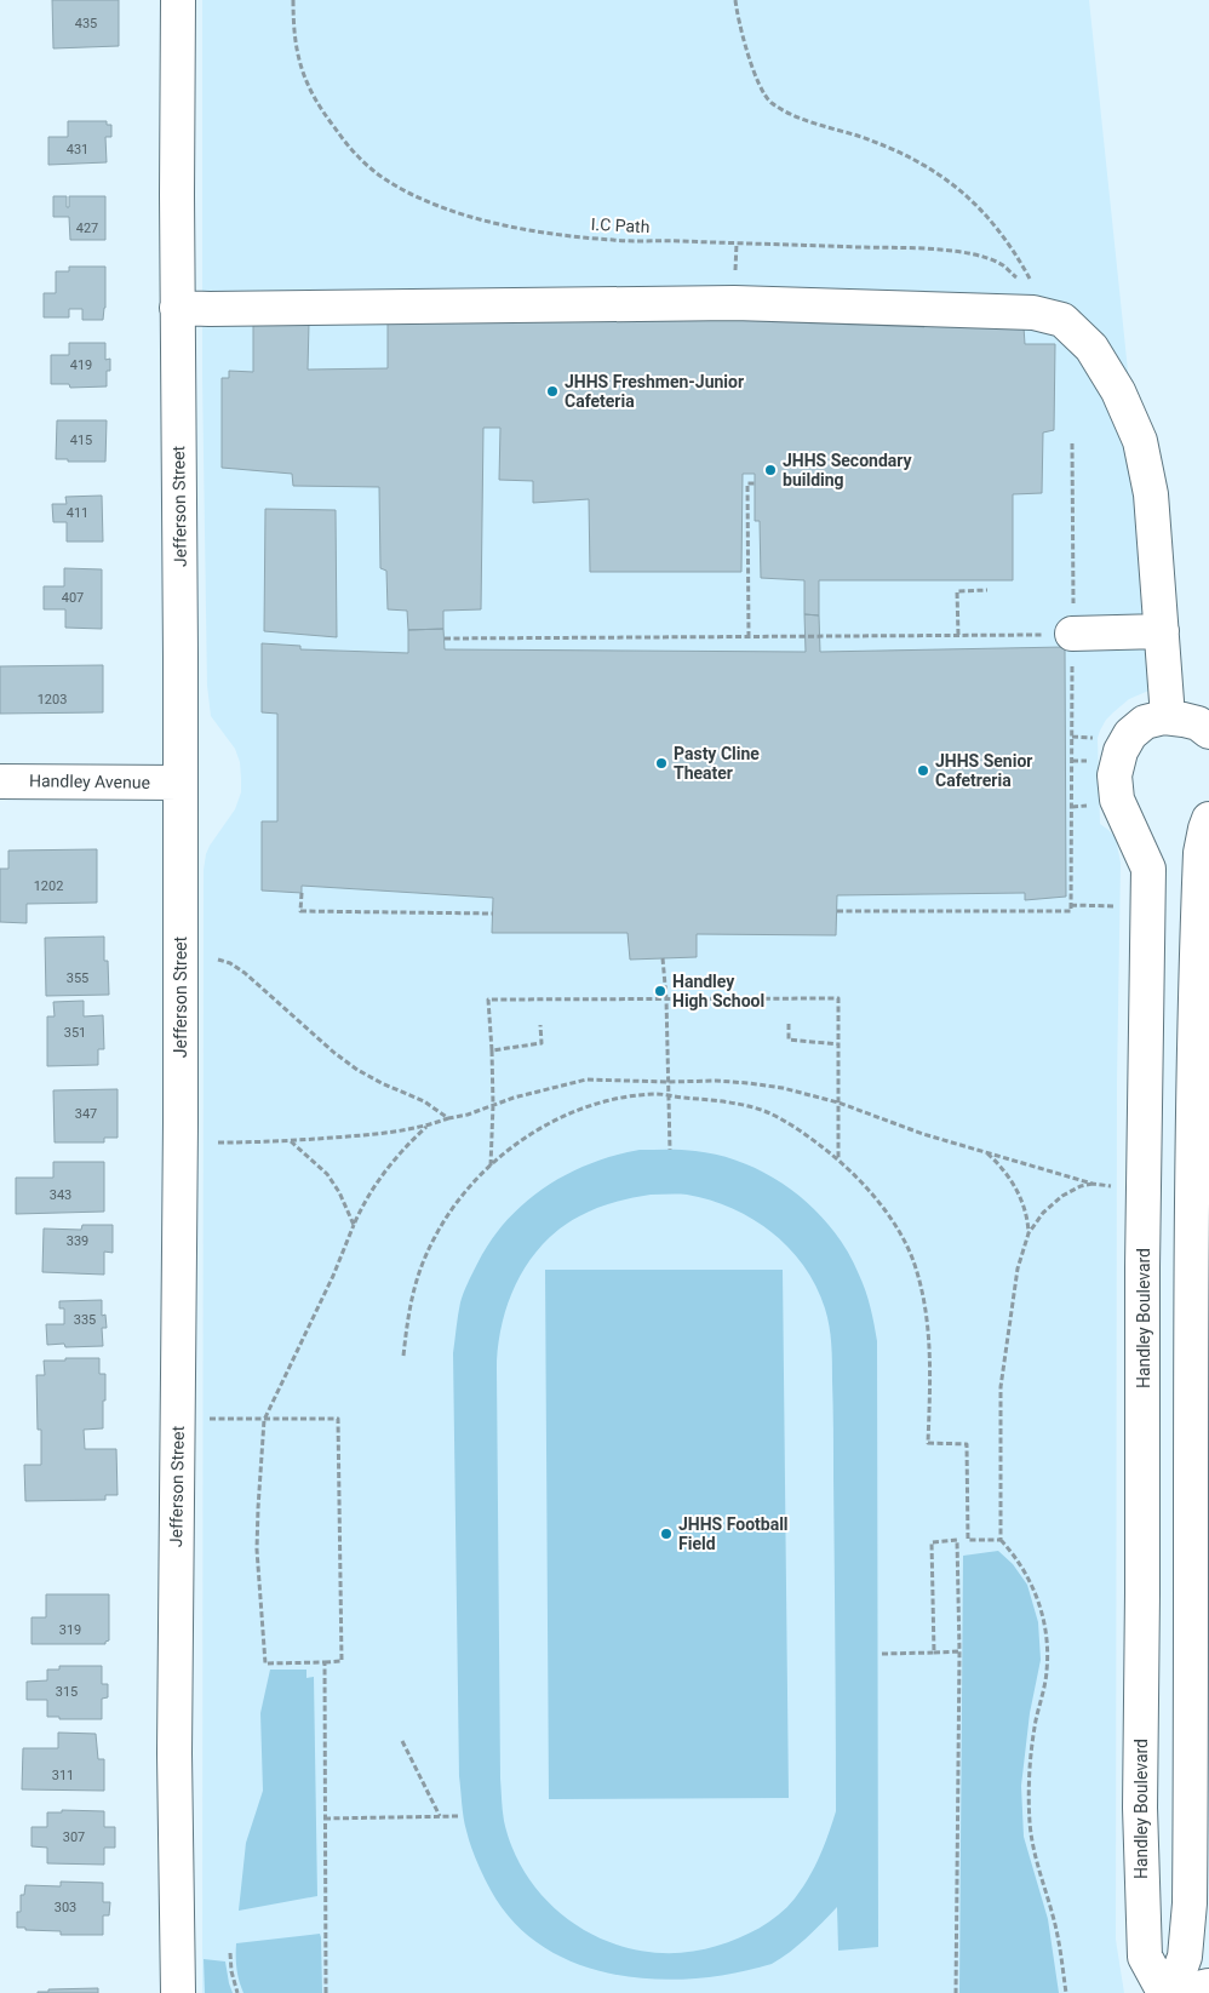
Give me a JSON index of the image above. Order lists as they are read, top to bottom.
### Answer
{
  "streets": {
    "street": ["Jefferson Street", "Handley Avenue", "Handley Boulevard"],
    "path": ["I.C Path"]
  },
  "crossings": [
    ["Jefferson Street", "Handley Avenue"]
  ],
  "places": [
    "JHHS Freshmen-Junior Cafeteria",
    "JHHS Secondary building",
    "Pasty Cline Theater",
    "JHHS Senior Cafetreria",
    "Handley High School",
    "JHHS Football Field"
  ],
  "house_numbers": [
    "435",
    "431",
    "427",
    "419",
    "415",
    "411",
    "407",
    "1203",
    "1202",
    "355",
    "351",
    "347",
    "343",
    "339",
    "335",
    "319",
    "315",
    "311",
    "307",
    "303"
  ]
}
